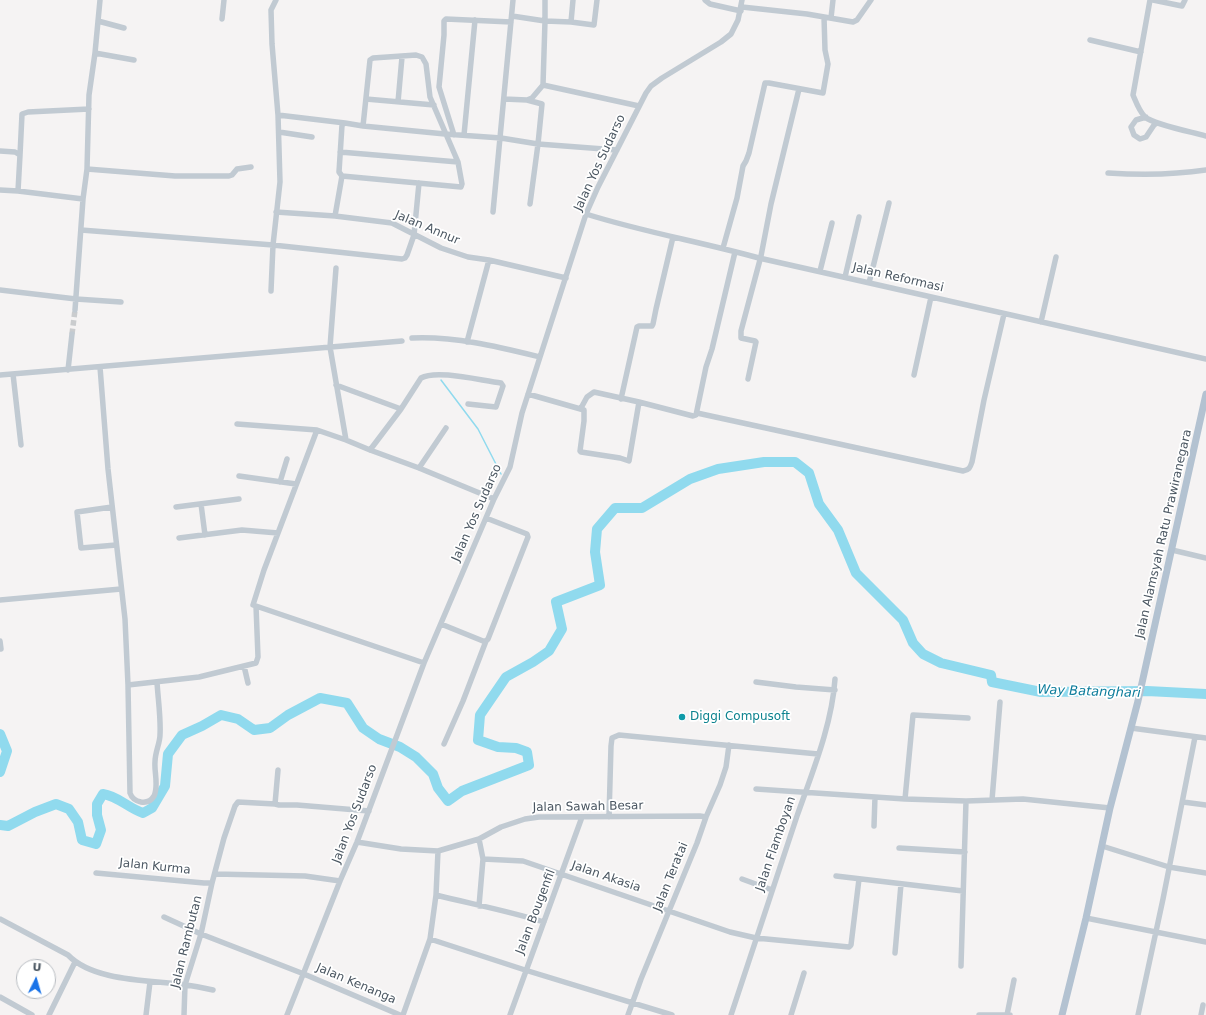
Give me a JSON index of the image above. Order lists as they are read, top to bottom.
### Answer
{
  "streets": {
    "main road": ["Jalan Alamsyah Ratu Prawiranegara"],
    "street": [
      "Jalan Yos Sudarso",
      "Jalan Annur",
      "Jalan Reformasi",
      "Jalan Sawah Besar",
      "Jalan Flamboyan",
      "Jalan Kurma",
      "Jalan Akasia",
      "Jalan Teratai",
      "Jalan Bougenfil",
      "Jalan Rambutan",
      "Jalan Kenanga"
    ]
  },
  "crossings": [
    ["Jalan Yos Sudarso", "Jalan Annur"],
    ["Jalan Yos Sudarso", "Jalan Reformasi"],
    ["Jalan Yos Sudarso", "Jalan Sawah Besar"],
    ["Jalan Yos Sudarso", "Jalan Kenanga"],
    ["Jalan Sawah Besar", "Jalan Teratai"],
    ["Jalan Sawah Besar", "Jalan Bougenfil"],
    ["Jalan Flamboyan", "Jalan Akasia"],
    ["Jalan Kurma", "Jalan Rambutan"],
    ["Jalan Akasia", "Jalan Teratai"],
    ["Jalan Akasia", "Jalan Bougenfil"],
    ["Jalan Rambutan", "Jalan Kenanga"]
  ],
  "water": ["Way Batanghari"],
  "places": ["Diggi Compusoft"],
  "north": "top"
}
